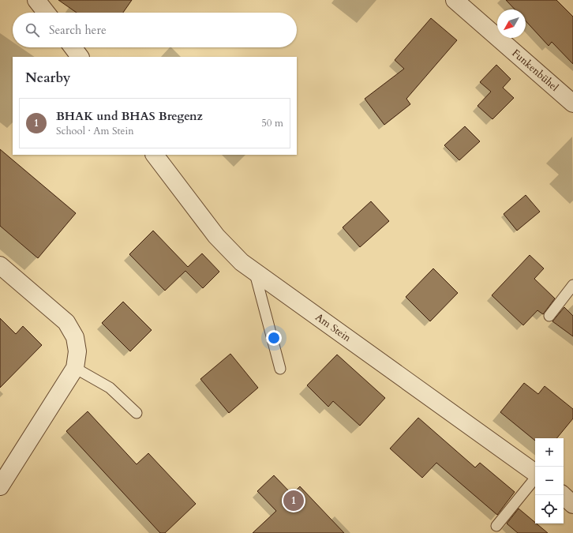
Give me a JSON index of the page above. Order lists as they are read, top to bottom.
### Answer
{
  "streets": {
    "street": ["Funkenbühel", "Am Stein"]
  },
  "north": "bottom left",
  "page": {
    "search": "Search here",
    "heading": "Nearby",
    "list": [
      {
        "mark": "1",
        "name": "BHAK und BHAS Bregenz",
        "note": "School · Am Stein",
        "value": "50 m"
      }
    ],
    "map_buttons": ["+", "−"],
    "pins": "1"
  }
}
